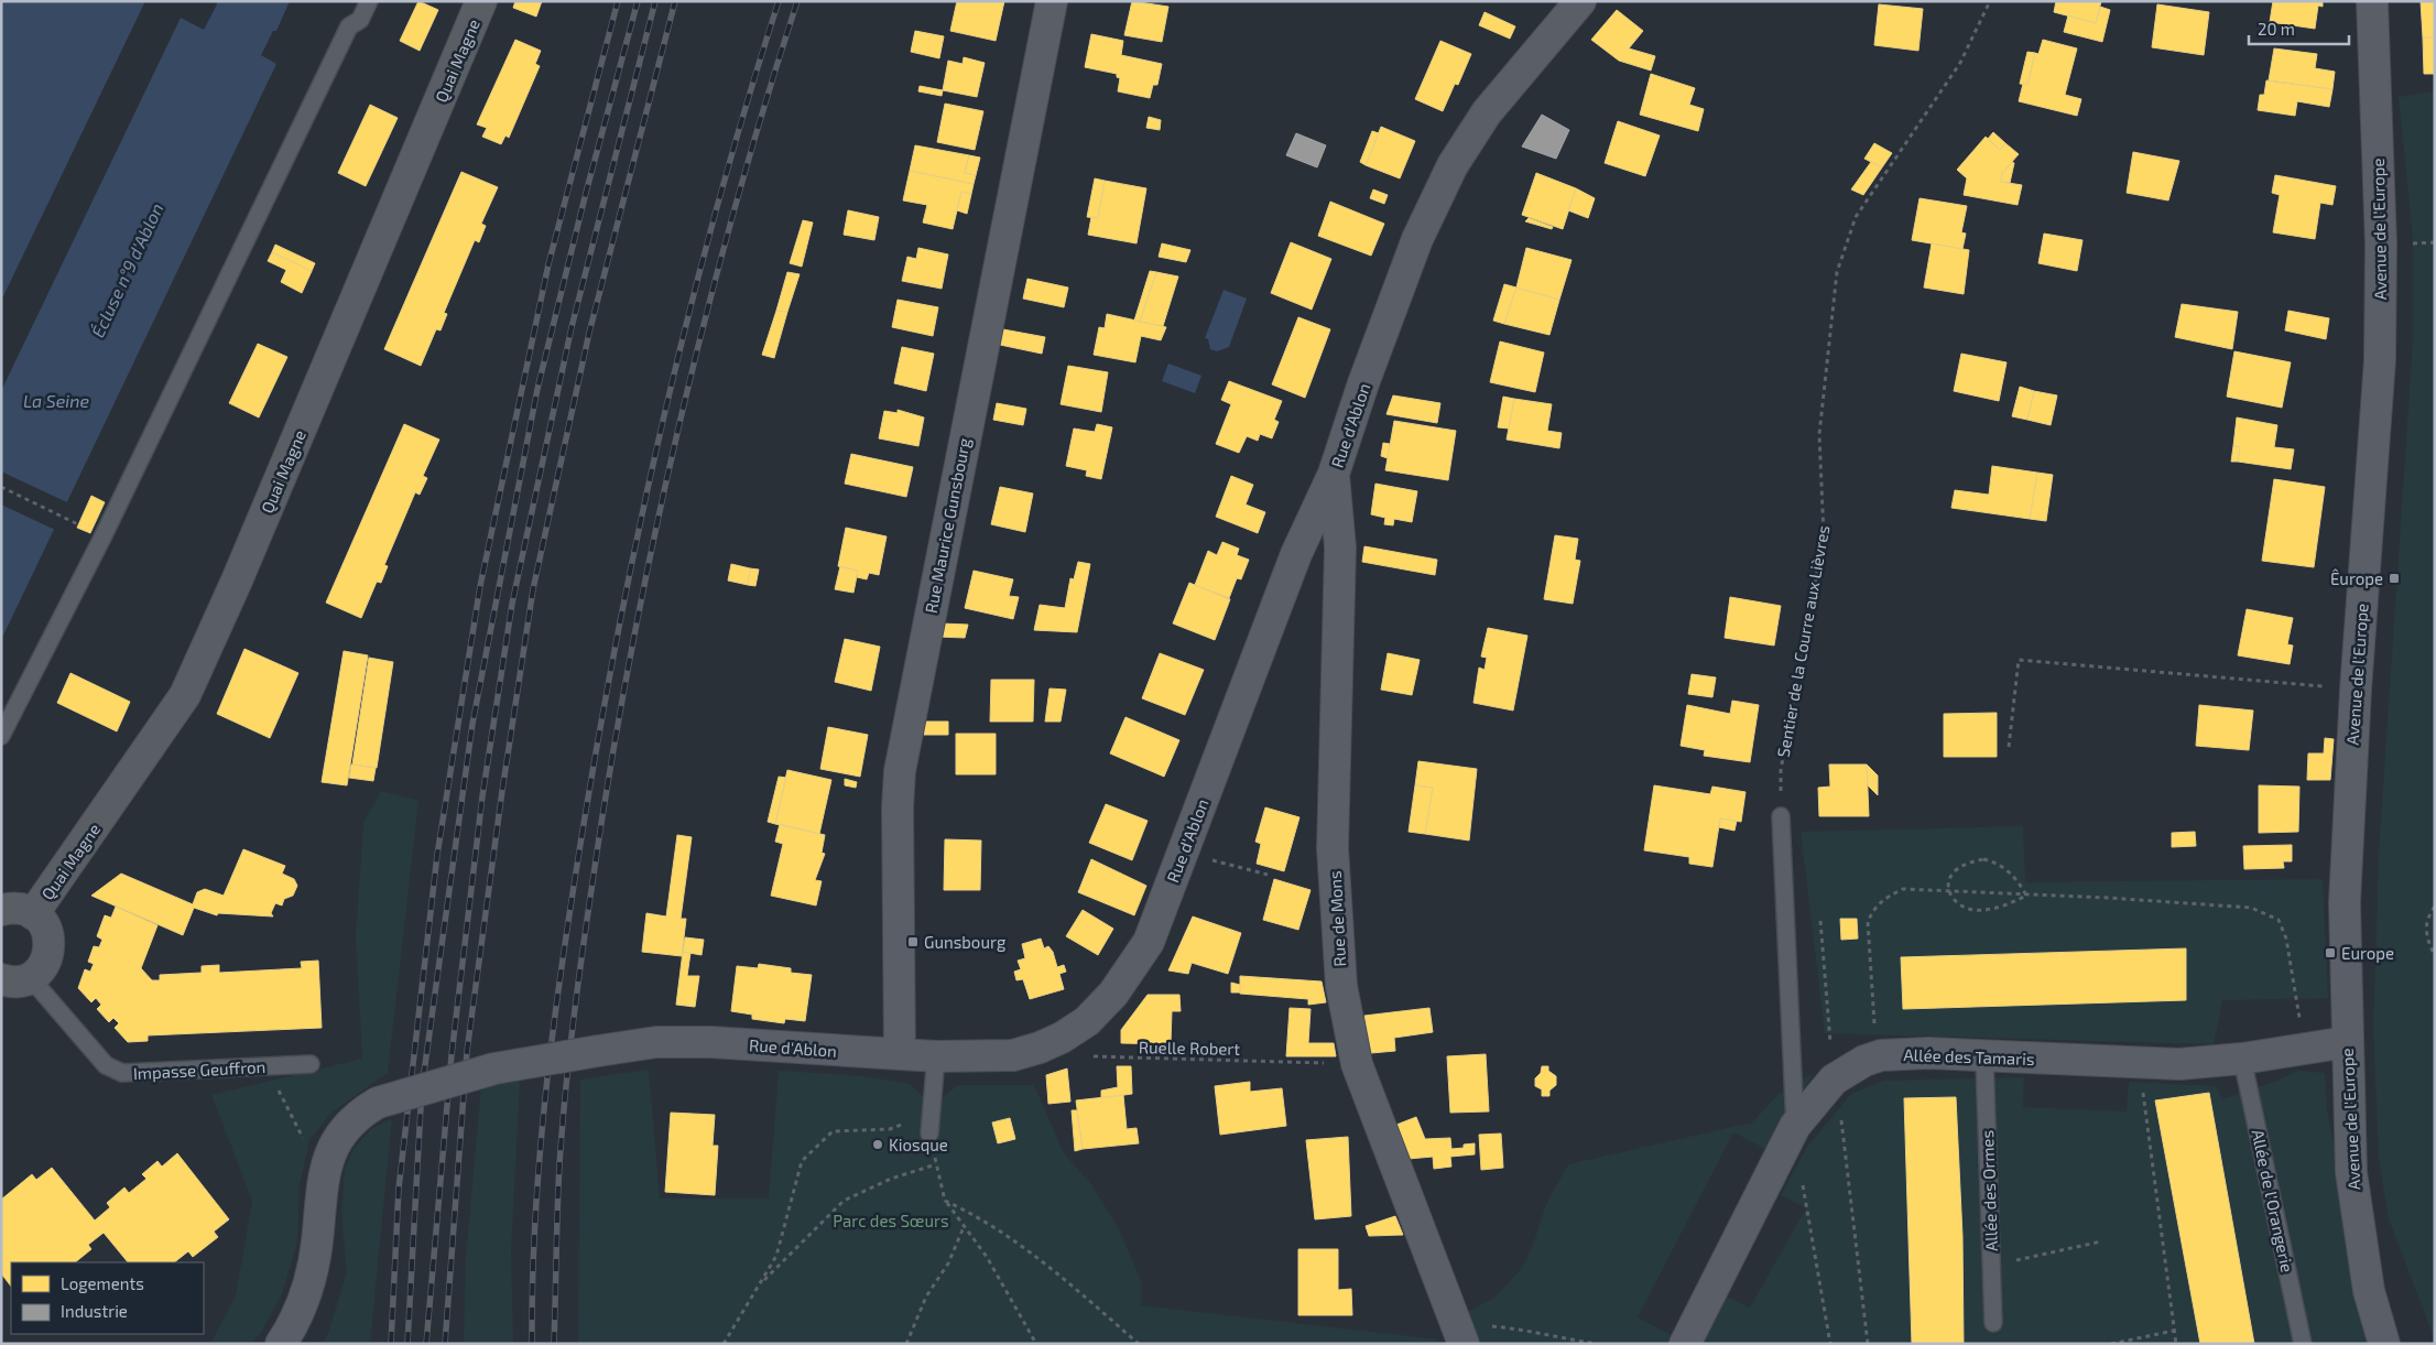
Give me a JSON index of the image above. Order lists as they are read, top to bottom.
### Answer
{
  "streets": {
    "main road": ["Quai Magne"],
    "street": [
      "Avenue de l'Europe",
      "Rue d'Ablon",
      "Rue Maurice Gunsbourg",
      "Rue de Mons",
      "Allée des Tamaris"
    ],
    "lane": ["Impasse Geuffron", "Allée des Ormes", "Allée de l'Orangerie"],
    "path": ["Sentier de la Courre aux Lièvres", "Ruelle Robert"]
  },
  "crossings": [
    ["Avenue de l'Europe", "Allée des Tamaris"],
    ["Rue d'Ablon", "Rue Maurice Gunsbourg"],
    ["Rue d'Ablon", "Rue de Mons"],
    ["Allée des Tamaris", "Allée des Ormes"],
    ["Allée des Tamaris", "Allée de l'Orangerie"]
  ],
  "water": ["Écluse n°9 d'Ablon", "La Seine"],
  "parks": ["Parc des Sœurs"],
  "places": {
    "transit": ["Êurope", "Gunsbourg", "Europe"],
    "other": ["Kiosque"]
  },
  "legend": ["Logements", "Industrie"],
  "scale_bar": "20 m"
}
